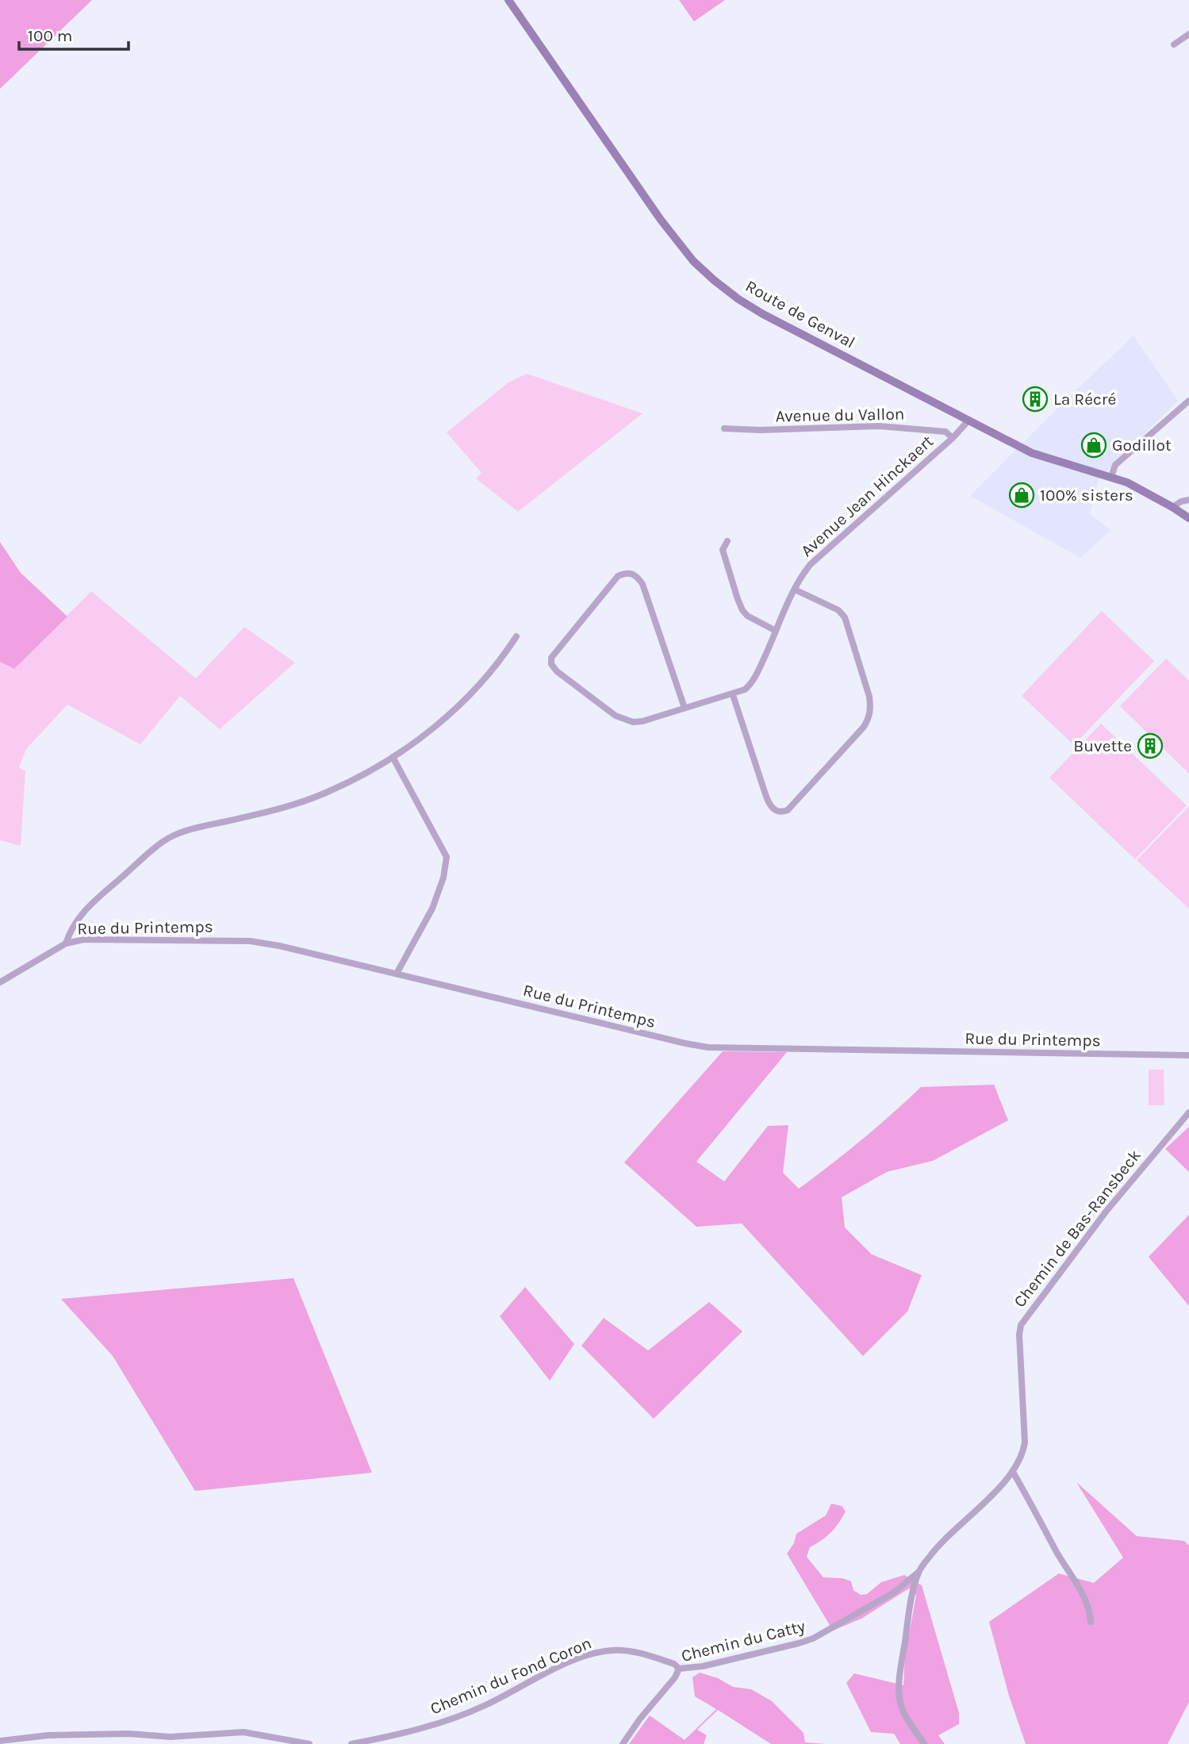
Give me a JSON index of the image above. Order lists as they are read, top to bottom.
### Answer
{
  "streets": {
    "main road": ["Route de Genval"],
    "street": [
      "Avenue du Vallon",
      "Avenue Jean Hinckaert",
      "Rue du Printemps",
      "Chemin de Bas-Ransbeck",
      "Chemin du Catty",
      "Chemin du Fond Coron"
    ]
  },
  "crossings": [
    ["Route de Genval", "Avenue Jean Hinckaert"],
    ["Avenue du Vallon", "Avenue Jean Hinckaert"],
    ["Chemin de Bas-Ransbeck", "Chemin du Catty"],
    ["Chemin du Catty", "Chemin du Fond Coron"]
  ],
  "places": {
    "building": ["La Récré", "Buvette"],
    "shop": ["Godillot", "100% sisters"]
  },
  "scale_bar": "100 m"
}
